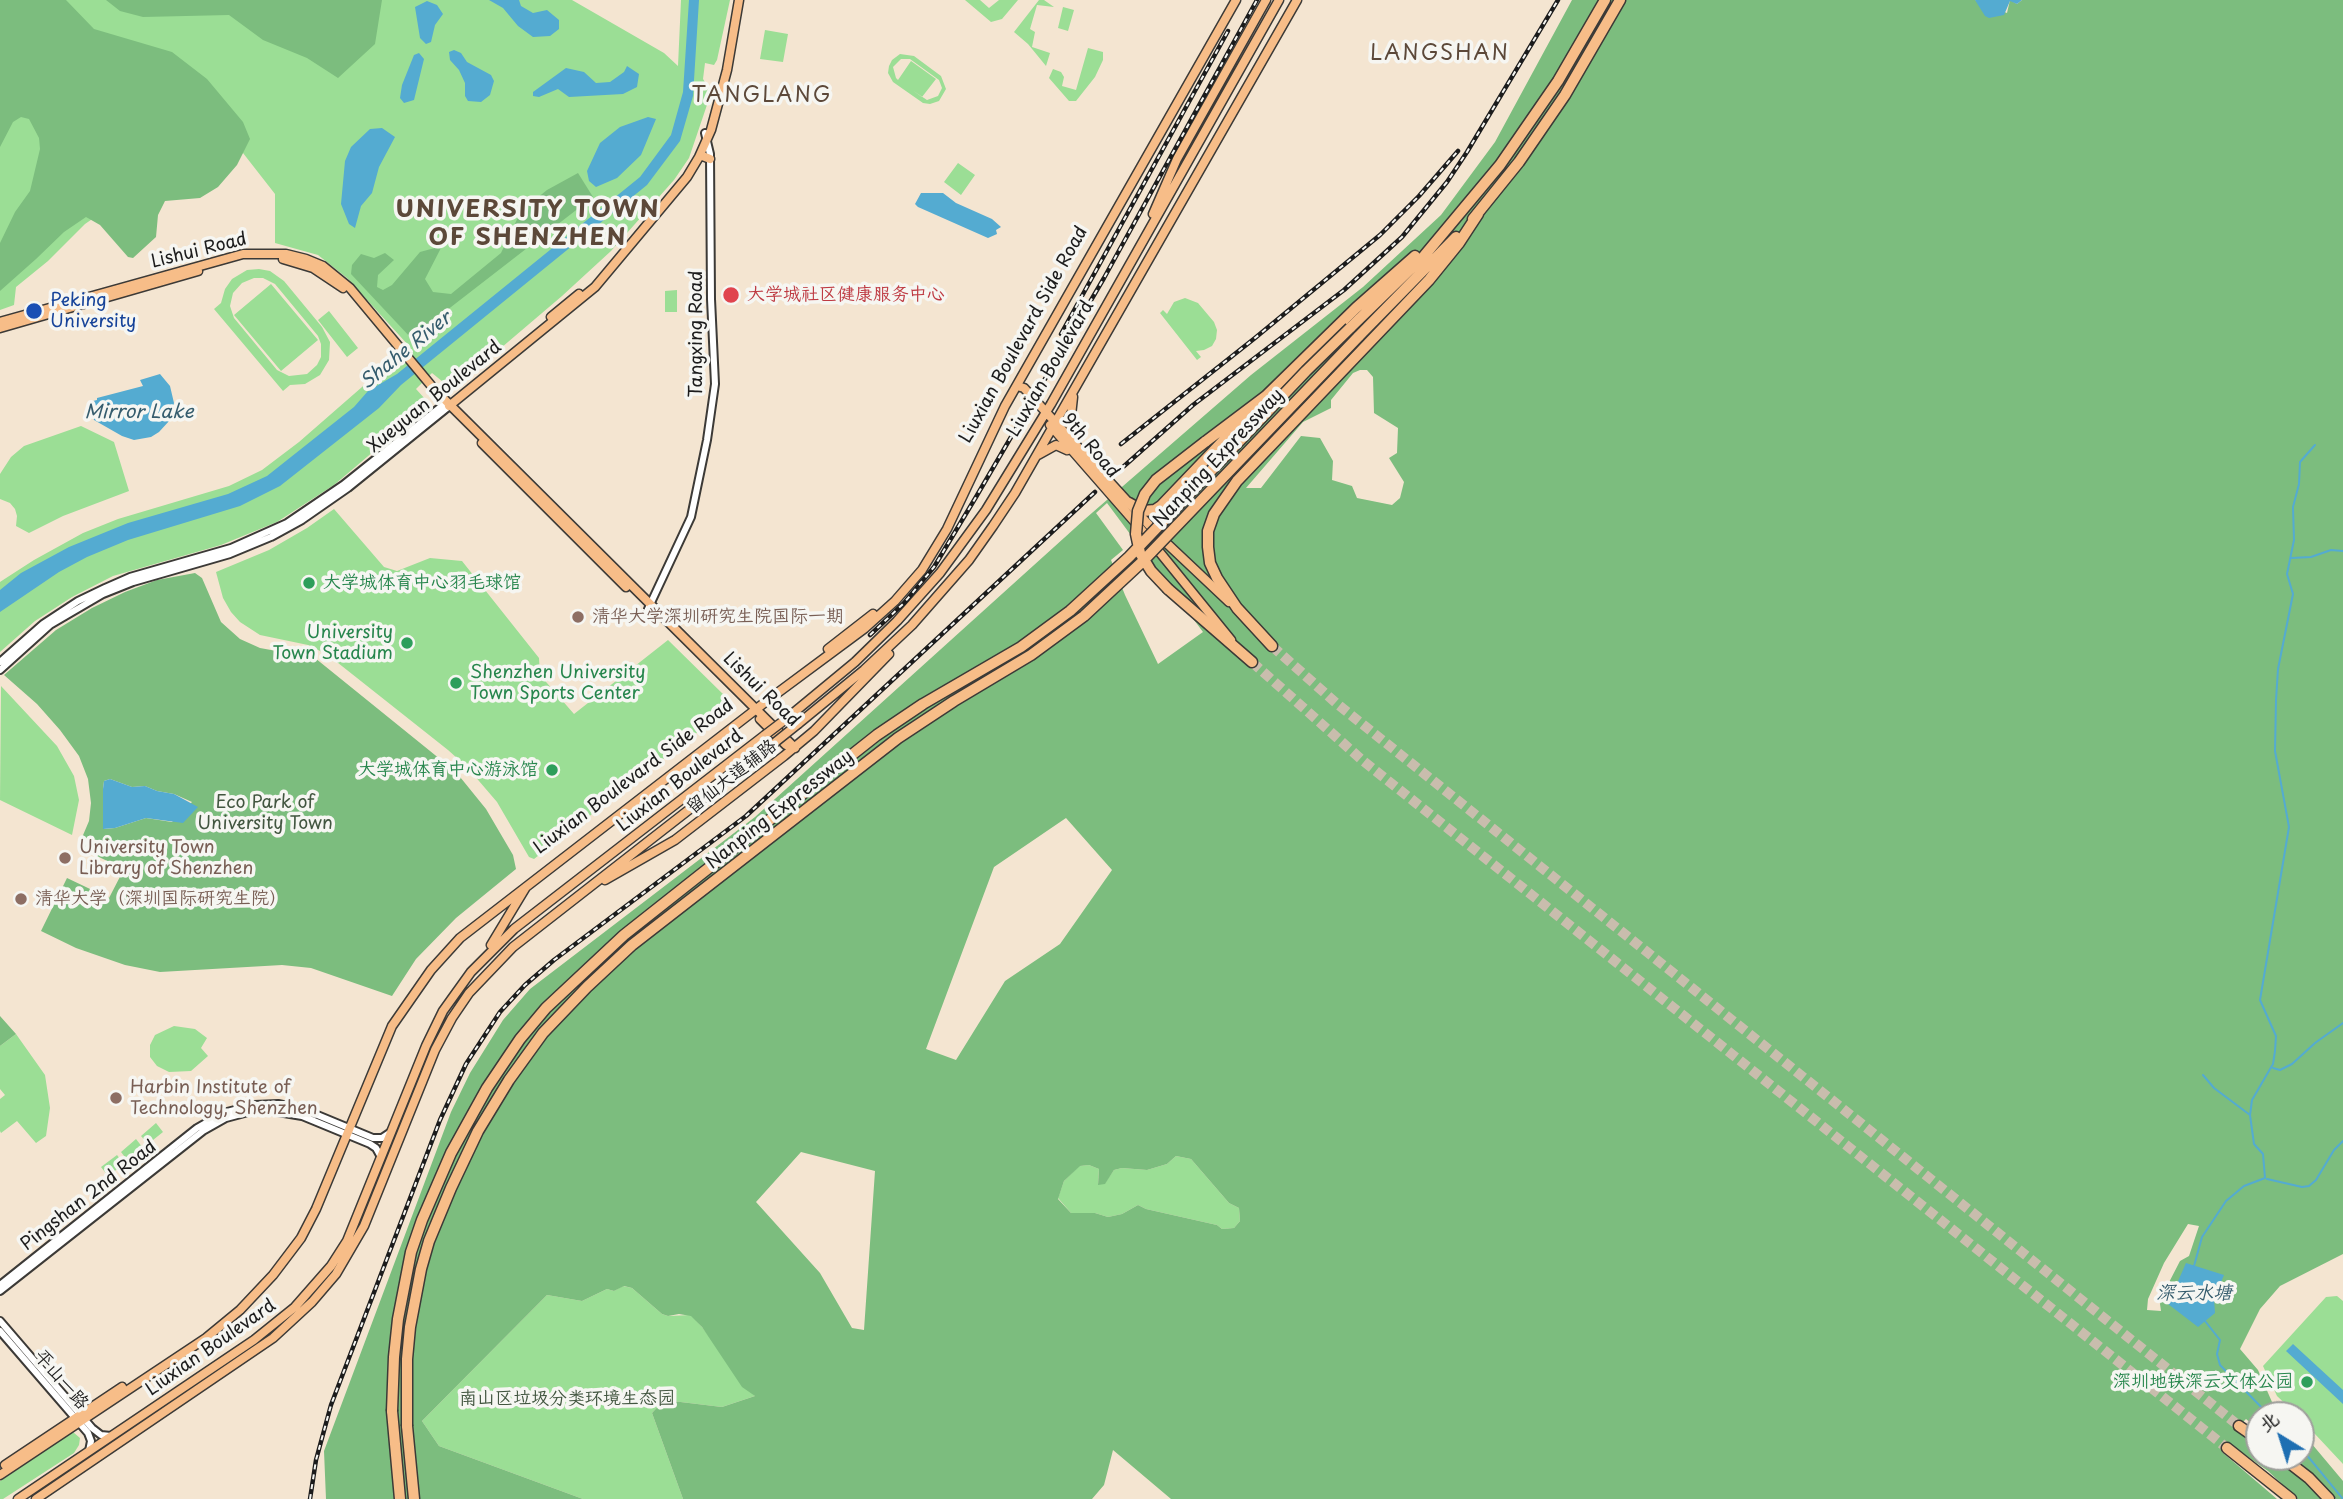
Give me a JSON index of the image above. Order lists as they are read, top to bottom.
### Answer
{
  "streets": {
    "highway": ["Nanping Expressway"],
    "main road": [
      "Lishui Road",
      "Liuxian Boulevard Side Road",
      "Liuxian Boulevard",
      "Xueyuan Boulevard",
      "9th Road",
      "留仙大道辅路"
    ],
    "street": ["Tangxing Road", "Pingshan 2nd Road", "平山一路"]
  },
  "crossings": [
    ["Lishui Road", "Tangxing Road"],
    ["Lishui Road", "Liuxian Boulevard Side Road"],
    ["Lishui Road", "Xueyuan Boulevard"],
    ["Lishui Road", "留仙大道辅路"],
    ["Tangxing Road", "Xueyuan Boulevard"],
    ["Liuxian Boulevard Side Road", "Pingshan 2nd Road"],
    ["Liuxian Boulevard Side Road", "平山一路"],
    ["Liuxian Boulevard", "9th Road"],
    ["Liuxian Boulevard", "留仙大道辅路"],
    ["Liuxian Boulevard", "Pingshan 2nd Road"],
    ["Liuxian Boulevard", "平山一路"]
  ],
  "districts": ["LANGSHAN", "TANGLANG", "UNIVERSITY TOWN OF SHENZHEN"],
  "water": ["Shahe River", "Mirror Lake", "深云水塘"],
  "parks": ["Eco Park of University Town", "南山区垃圾分类环境生态园"],
  "places": [
    "大学城社区健康服务中心",
    "Peking University",
    "大学城体育中心羽毛球馆",
    "清华大学深圳研究生院国际一期",
    "University Town Stadium",
    "Shenzhen University Town Sports Center",
    "大学城体育中心游泳馆",
    "University Town Library of Shenzhen",
    "清华大学（深圳国际研究生院）",
    "Harbin Institute of Technology, Shenzhen",
    "深圳地铁深云文体公园"
  ],
  "north": "top left"
}
